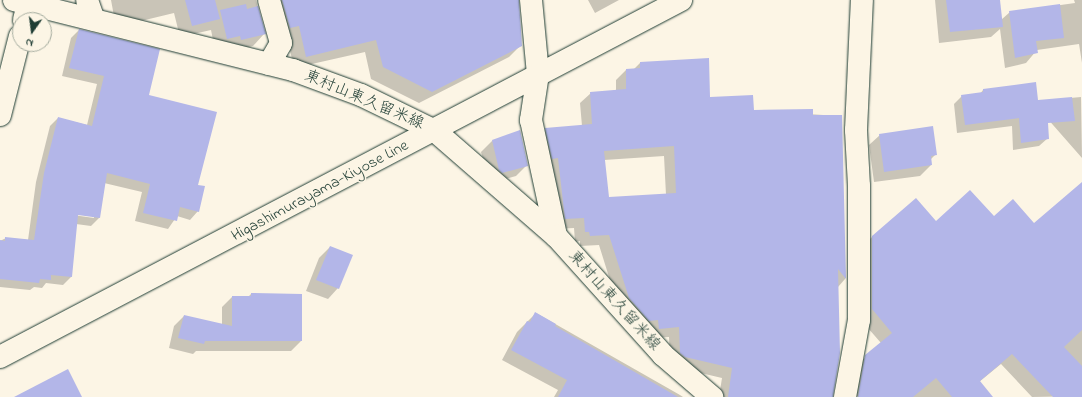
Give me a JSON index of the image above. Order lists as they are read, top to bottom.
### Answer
{
  "streets": {
    "main road": ["東村山東久留米線", "Higashimurayama-Kiyose Line"]
  },
  "crossings": [
    ["東村山東久留米線", "Higashimurayama-Kiyose Line"]
  ],
  "north": "bottom"
}
